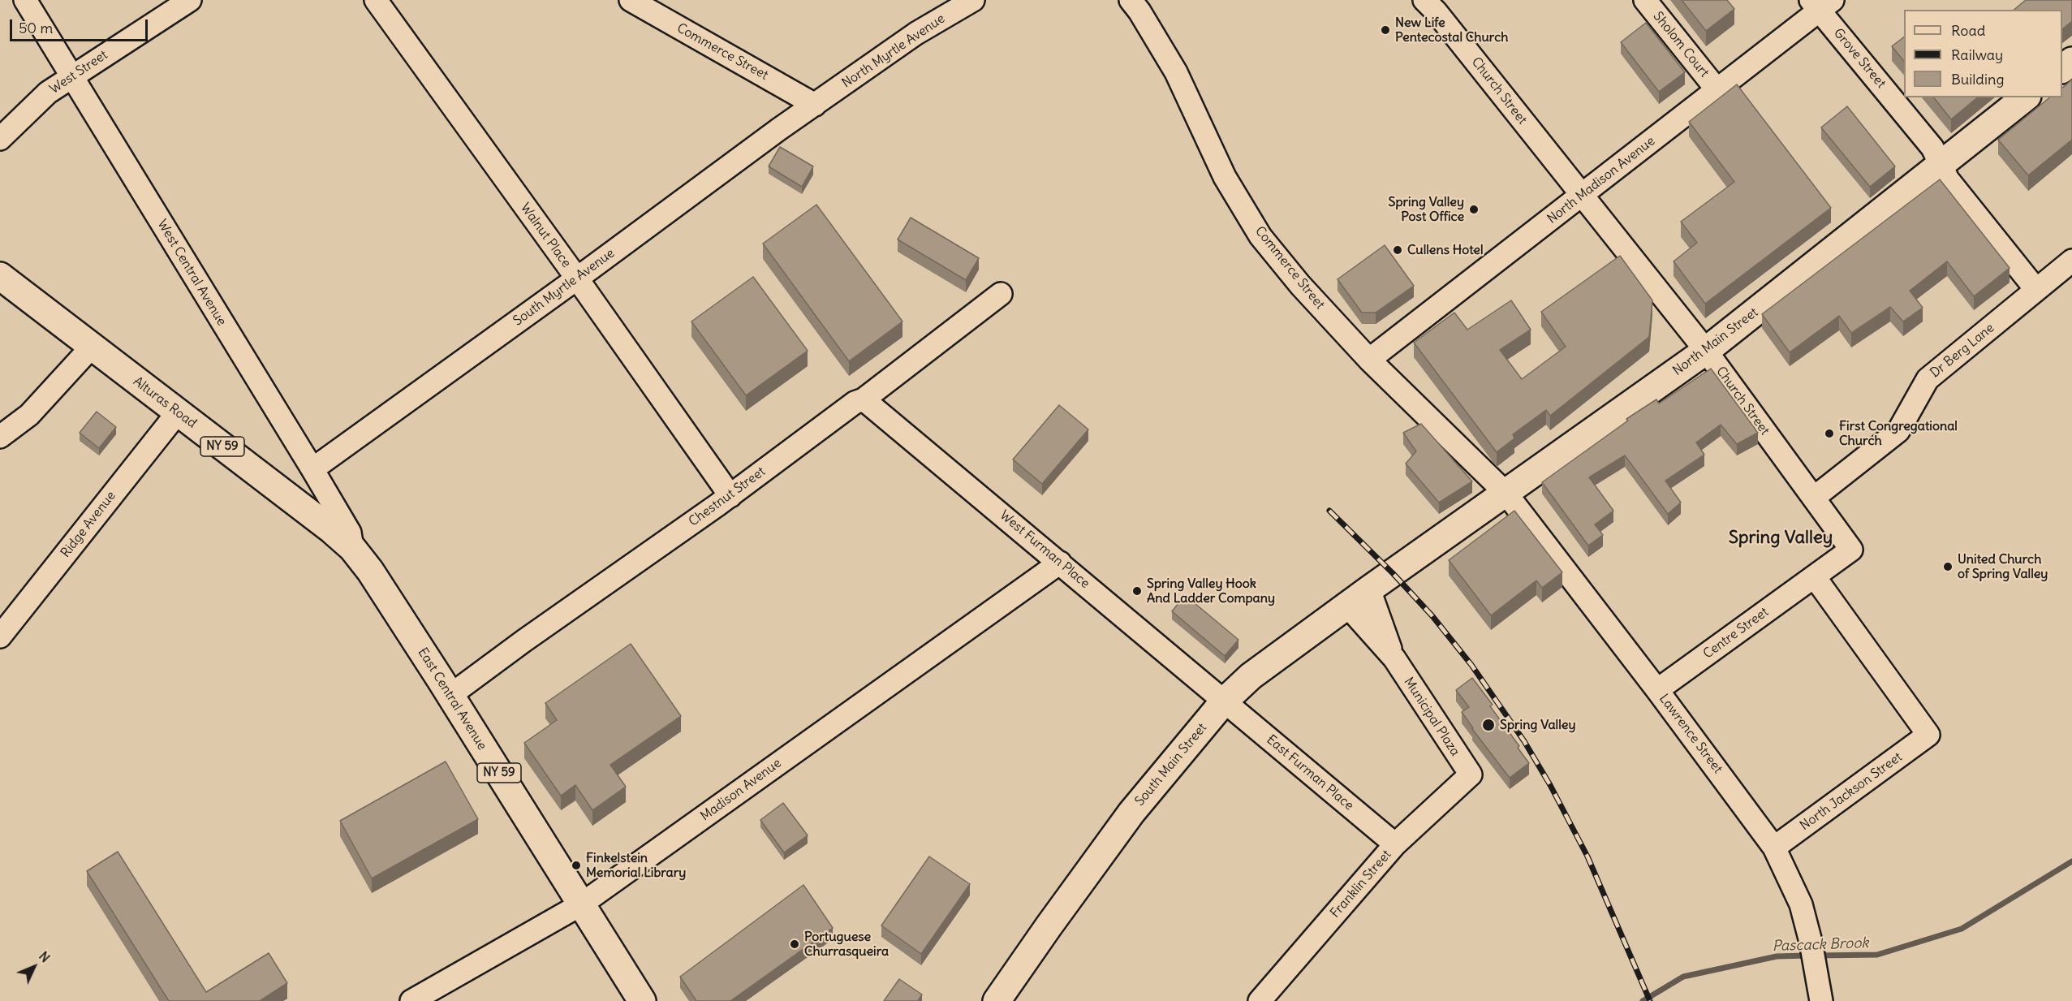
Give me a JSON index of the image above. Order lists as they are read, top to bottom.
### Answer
{
  "streets": {
    "main road": [
      "North Main Street",
      "Alturas Road",
      "NY 59",
      "East Central Avenue",
      "South Main Street"
    ],
    "street": [
      "Sholom Court",
      "North Myrtle Avenue",
      "Commerce Street",
      "Grove Street",
      "West Street",
      "Church Street",
      "North Madison Avenue",
      "Walnut Place",
      "West Central Avenue",
      "South Myrtle Avenue",
      "Dr Berg Lane",
      "Chestnut Street",
      "Ridge Avenue",
      "West Furman Place",
      "Centre Street",
      "Municipal Plaza",
      "Lawrence Street",
      "East Furman Place",
      "Madison Avenue",
      "North Jackson Street",
      "Franklin Street"
    ]
  },
  "crossings": [
    ["Sholom Court", "North Madison Avenue"],
    ["North Myrtle Avenue", "Commerce Street"],
    ["North Myrtle Avenue", "South Myrtle Avenue"],
    ["Commerce Street", "North Madison Avenue"],
    ["Commerce Street", "South Myrtle Avenue"],
    ["Commerce Street", "North Main Street"],
    ["Commerce Street", "Lawrence Street"],
    ["Grove Street", "North Madison Avenue"],
    ["Grove Street", "North Main Street"],
    ["West Street", "West Central Avenue"],
    ["Church Street", "North Madison Avenue"],
    ["Church Street", "North Main Street"],
    ["Church Street", "Dr Berg Lane"],
    ["Church Street", "Centre Street"],
    ["Church Street", "North Jackson Street"],
    ["Walnut Place", "South Myrtle Avenue"],
    ["Walnut Place", "Chestnut Street"],
    ["West Central Avenue", "South Myrtle Avenue"],
    ["West Central Avenue", "Alturas Road"],
    ["West Central Avenue", "East Central Avenue"],
    ["North Main Street", "Lawrence Street"],
    ["North Main Street", "South Main Street"],
    ["Alturas Road", "Ridge Avenue"],
    ["Alturas Road", "East Central Avenue"],
    ["Chestnut Street", "West Furman Place"],
    ["Chestnut Street", "East Central Avenue"],
    ["West Furman Place", "South Main Street"],
    ["West Furman Place", "East Furman Place"],
    ["West Furman Place", "Madison Avenue"],
    ["Centre Street", "Lawrence Street"],
    ["Centre Street", "North Jackson Street"],
    ["East Central Avenue", "Madison Avenue"],
    ["Municipal Plaza", "South Main Street"],
    ["Municipal Plaza", "Franklin Street"],
    ["Lawrence Street", "North Jackson Street"],
    ["South Main Street", "East Furman Place"],
    ["East Furman Place", "Franklin Street"]
  ],
  "districts": ["Spring Valley"],
  "water": ["Pascack Brook"],
  "places": [
    "New Life Pentecostal Church",
    "Spring Valley Post Office",
    "Cullens Hotel",
    "First Congregational Church",
    "United Church of Spring Valley",
    "Spring Valley Hook And Ladder Company",
    "Spring Valley",
    "Finkelstein Memorial Library",
    "Portuguese Churrasqueira"
  ],
  "legend": ["Road", "Railway", "Building"],
  "scale_bar": "50 m",
  "north": "top right"
}
